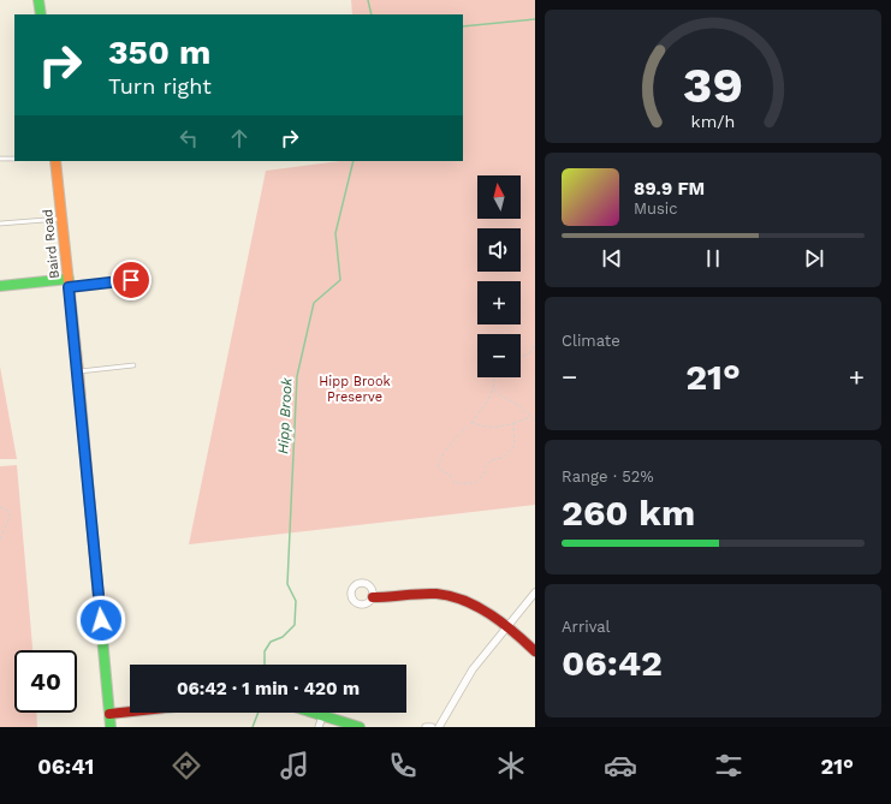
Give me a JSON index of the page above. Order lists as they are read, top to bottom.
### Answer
{
  "streets": {
    "street": ["Baird Road"]
  },
  "water": ["Hipp Brook"],
  "parks": ["Hipp Brook Preserve"],
  "north": "top",
  "page": {
    "turn": ["350 m", "Turn right"],
    "song": ["89.9 FM", "Music"],
    "map_buttons": ["+", "−"],
    "tile": [
      "Climate",
      ["Range · 52%", "260 km"],
      ["Arrival", "06:42"]
    ],
    "heat": ["−", "21°", "+"],
    "limit": "40",
    "trip": "06:42 · 1 min · 420 m",
    "tabs": ["06:41", "21°"],
    "gauge": ["39", "km/h"]
  }
}
